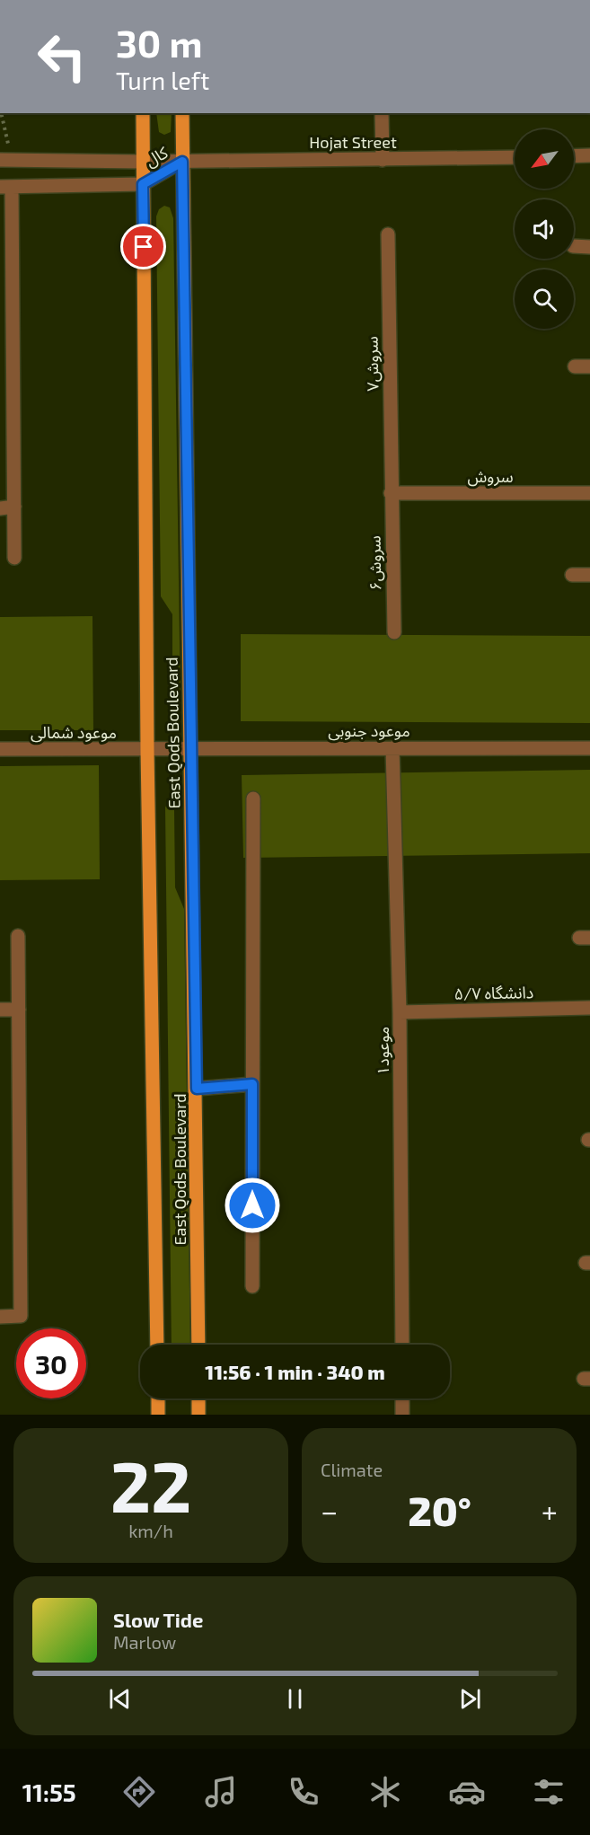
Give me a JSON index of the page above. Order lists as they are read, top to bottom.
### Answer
{
  "streets": {
    "main road": ["East Qods Boulevard"],
    "street": [
      "Hojat Street",
      "کال",
      "سروش۷",
      "سروش",
      "سروش۶",
      "موعود جنوبی",
      "موعود شمالی",
      "دانشگاه ۵/۷",
      "موعود۱"
    ]
  },
  "crossings": [
    ["Hojat Street", "کال"],
    ["Hojat Street", "East Qods Boulevard"],
    ["کال", "East Qods Boulevard"],
    ["سروش۷", "سروش"],
    ["سروش۷", "سروش۶"],
    ["سروش", "سروش۶"],
    ["موعود جنوبی", "موعود شمالی"],
    ["موعود جنوبی", "East Qods Boulevard"],
    ["موعود جنوبی", "موعود۱"],
    ["موعود شمالی", "East Qods Boulevard"],
    ["دانشگاه ۵/۷", "موعود۱"]
  ],
  "north": "bottom left",
  "page": {
    "turn": ["30 m", "Turn left"],
    "limit": "30",
    "trip": "11:56 · 1 min · 340 m",
    "tile": [
      ["22", "km/h"],
      "Climate"
    ],
    "heat": ["−", "20°", "+"],
    "song": ["Slow Tide", "Marlow"],
    "tabs": "11:55"
  }
}
